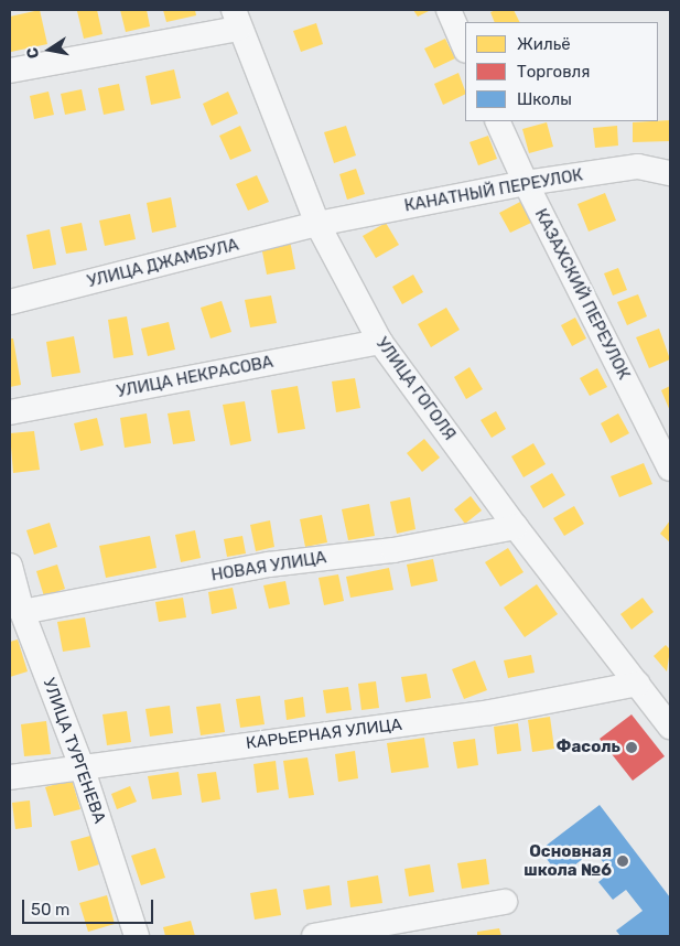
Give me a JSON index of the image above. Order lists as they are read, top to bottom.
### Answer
{
  "streets": {
    "street": [
      "КАНАТНЫЙ ПЕРЕУЛОК",
      "УЛИЦА ДЖАМБУЛА",
      "КАЗАХСКИЙ ПЕРЕУЛОК",
      "УЛИЦА НЕКРАСОВА",
      "УЛИЦА ГОГОЛЯ",
      "НОВАЯ УЛИЦА",
      "КАРЬЕРНАЯ УЛИЦА",
      "УЛИЦА ТУРГЕНЕВА"
    ]
  },
  "crossings": [
    ["КАНАТНЫЙ ПЕРЕУЛОК", "УЛИЦА ДЖАМБУЛА"],
    ["КАНАТНЫЙ ПЕРЕУЛОК", "КАЗАХСКИЙ ПЕРЕУЛОК"],
    ["КАНАТНЫЙ ПЕРЕУЛОК", "УЛИЦА ГОГОЛЯ"],
    ["УЛИЦА ДЖАМБУЛА", "УЛИЦА ГОГОЛЯ"],
    ["УЛИЦА НЕКРАСОВА", "УЛИЦА ГОГОЛЯ"],
    ["УЛИЦА ГОГОЛЯ", "НОВАЯ УЛИЦА"],
    ["УЛИЦА ГОГОЛЯ", "КАРЬЕРНАЯ УЛИЦА"],
    ["НОВАЯ УЛИЦА", "УЛИЦА ТУРГЕНЕВА"],
    ["КАРЬЕРНАЯ УЛИЦА", "УЛИЦА ТУРГЕНЕВА"]
  ],
  "places": ["Фасоль", "Основная школа №6"],
  "legend": ["Жильё", "Торговля", "Школы"],
  "scale_bar": "50 m",
  "north": "left"
}
